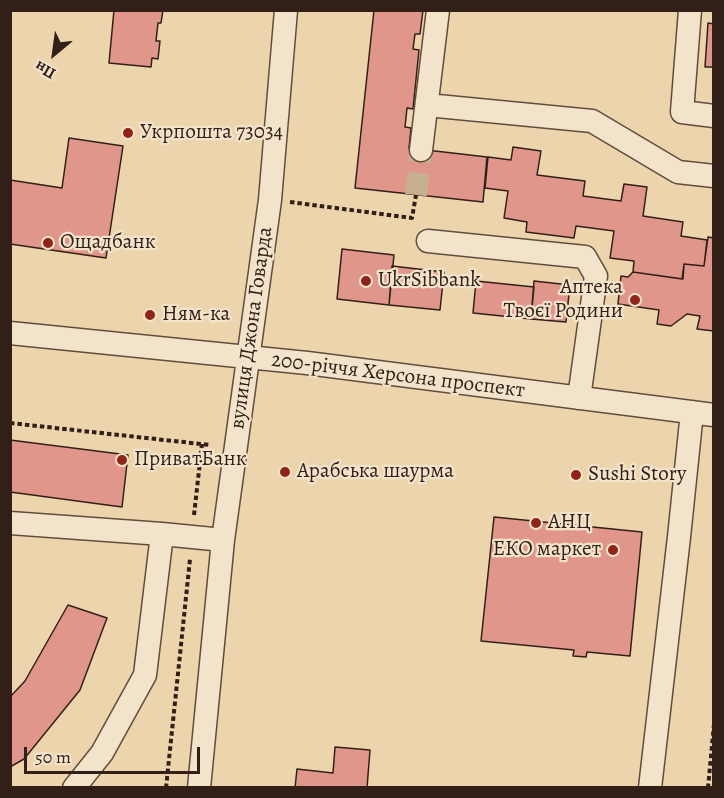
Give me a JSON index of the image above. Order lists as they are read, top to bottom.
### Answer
{
  "streets": {
    "street": ["вулиця Джона Говарда", "200-річчя Херсона проспект"]
  },
  "crossings": [
    ["вулиця Джона Говарда", "200-річчя Херсона проспект"]
  ],
  "places": [
    "Укрпошта 73034",
    "Ощадбанк",
    "UkrSibbank",
    "Аптека Твоєї Родини",
    "Ням-ка",
    "ПриватБанк",
    "Арабська шаурма",
    "Sushi Story",
    "АНЦ",
    "ЕКО маркет"
  ],
  "scale_bar": "50 m",
  "north": "bottom left"
}
